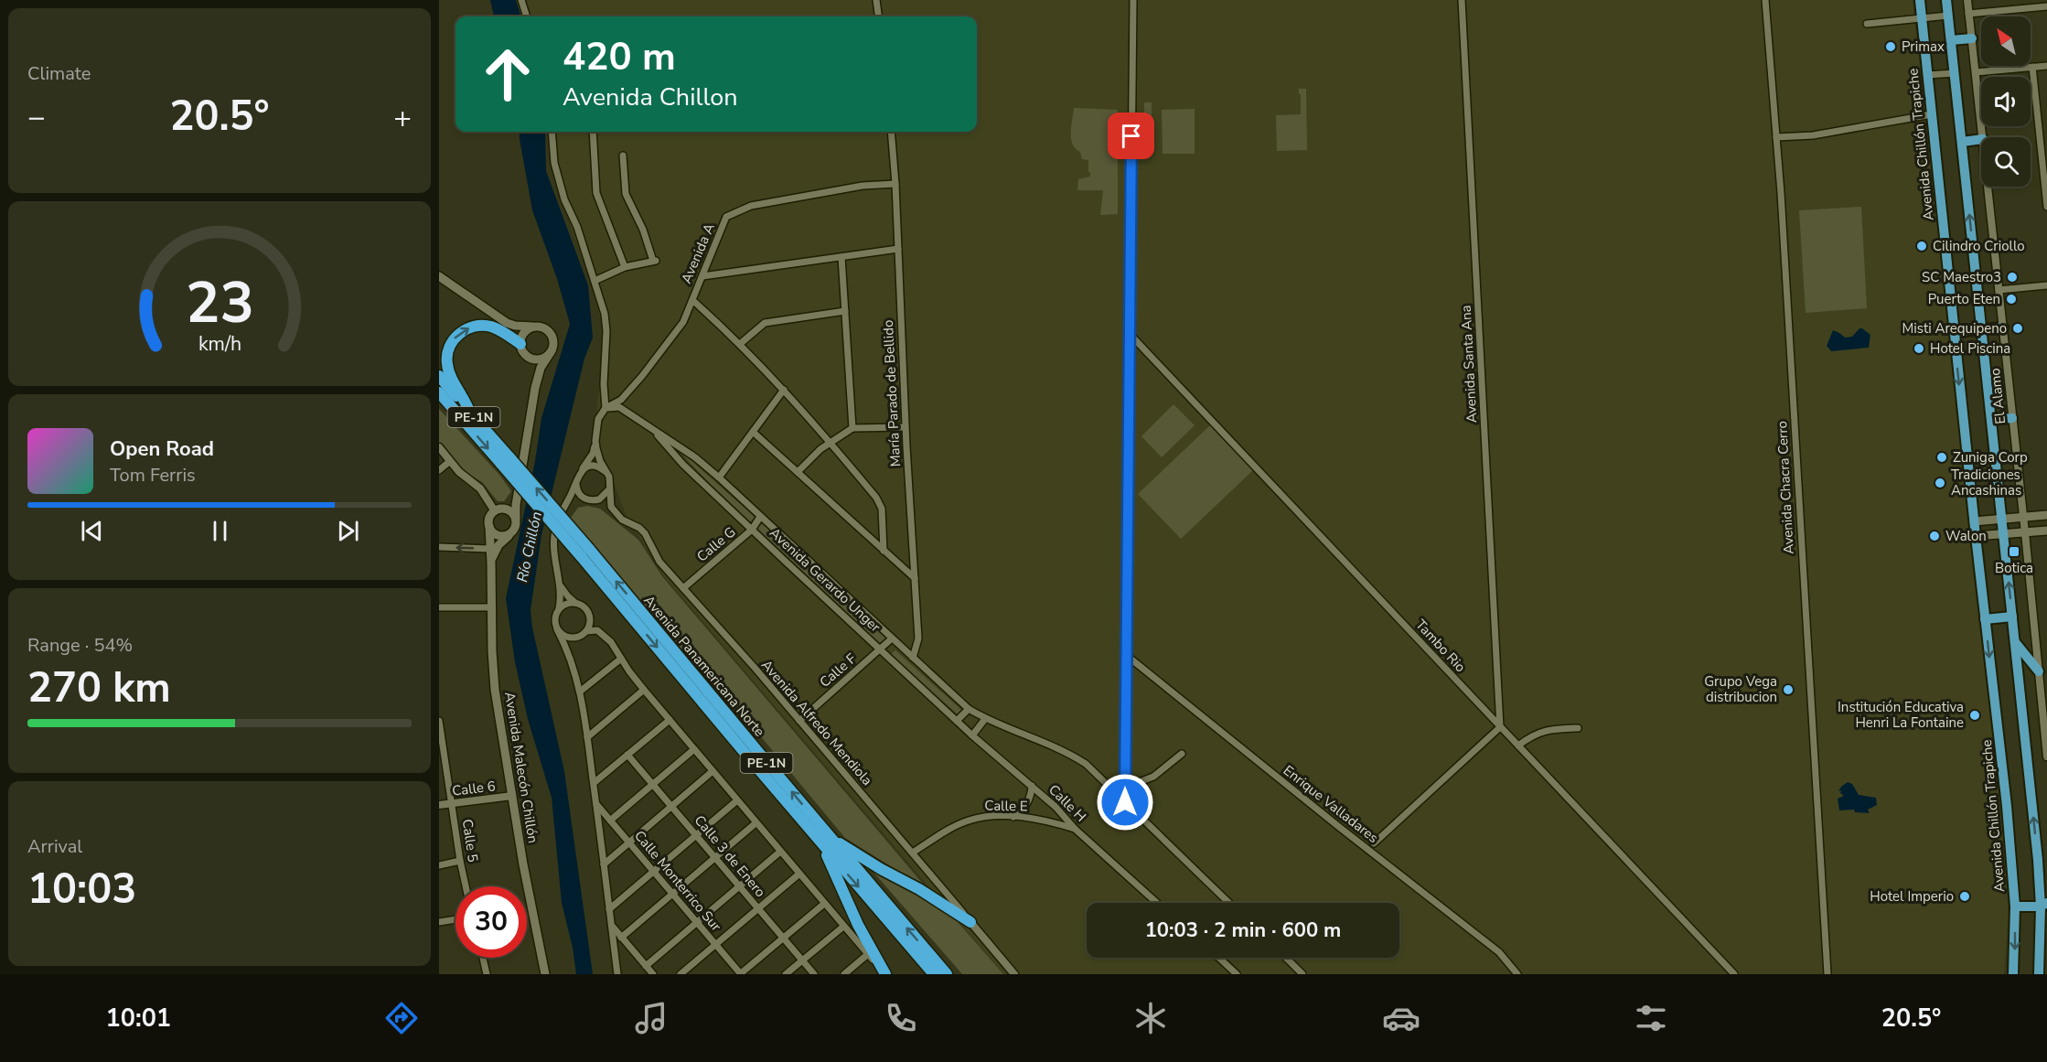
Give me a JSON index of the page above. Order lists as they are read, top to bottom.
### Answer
{
  "streets": {
    "highway": ["PE-1N", "Avenida Panamericana Norte"],
    "main road": ["Avenida Chillón Trapiche", "Avenida Malecón Chillón"],
    "street": [
      "Avenida A",
      "Avenida Santa Ana",
      "María Parado de Bellido",
      "El Alamo",
      "Avenida Chacra Cerro",
      "Calle G",
      "Avenida Gerardo Unger",
      "Tambo Rio",
      "Calle F",
      "Avenida Alfredo Mendiola",
      "Calle 6",
      "Calle H",
      "Enrique Valladares",
      "Calle E",
      "Calle 5",
      "Calle 3 de Enero",
      "Calle Monterrico Sur"
    ]
  },
  "crossings": [
    ["Avenida A", "María Parado de Bellido"],
    ["Avenida A", "Avenida Gerardo Unger"],
    ["Avenida A", "Avenida Alfredo Mendiola"],
    ["Avenida Santa Ana", "Tambo Rio"],
    ["María Parado de Bellido", "Avenida Gerardo Unger"],
    ["Calle G", "Avenida Gerardo Unger"],
    ["Calle G", "Avenida Alfredo Mendiola"],
    ["Avenida Gerardo Unger", "Calle F"],
    ["Avenida Gerardo Unger", "Avenida Alfredo Mendiola"],
    ["Avenida Gerardo Unger", "Calle H"],
    ["Calle F", "Avenida Alfredo Mendiola"],
    ["Avenida Alfredo Mendiola", "Calle E"],
    ["Avenida Malecón Chillón", "Calle 6"],
    ["Calle 6", "Calle 5"],
    ["Calle H", "Calle E"]
  ],
  "water": ["Río Chillón"],
  "places": {
    "other": [
      "Primax",
      "Cilindro Criollo",
      "SC Maestro3",
      "Puerto Eten",
      "Misti Arequipeno",
      "Hotel Piscina",
      "Zuniga Corp",
      "Tradiciones Ancashinas",
      "Walon",
      "Grupo Vega distribucion",
      "Institución Educativa Henri La Fontaine",
      "Hotel Imperio"
    ],
    "transit": ["Botica"]
  },
  "north": "top left",
  "page": {
    "tile": [
      "Climate",
      ["Range · 54%", "270 km"],
      ["Arrival", "10:03"]
    ],
    "turn": ["420 m", "Avenida Chillon"],
    "heat": ["−", "20.5°", "+"],
    "song": ["Open Road", "Tom Ferris"],
    "limit": "30",
    "trip": "10:03 · 2 min · 600 m",
    "tabs": ["10:01", "20.5°"],
    "gauge": ["23", "km/h"]
  }
}
